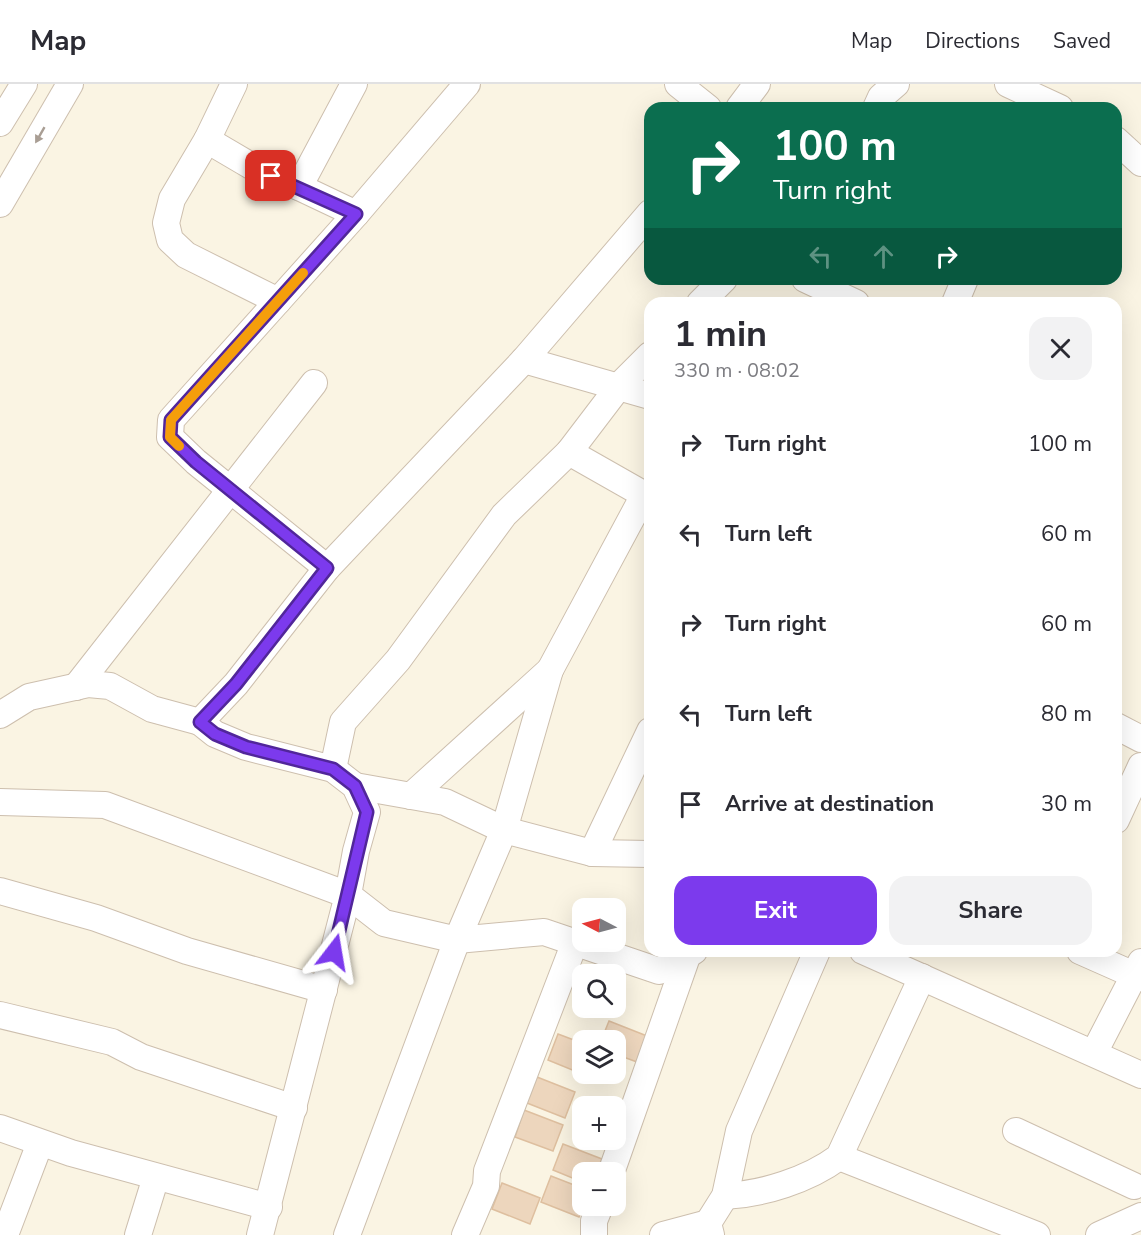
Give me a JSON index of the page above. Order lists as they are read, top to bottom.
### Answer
{
  "north": "left",
  "page": {
    "header": "Map",
    "nav": ["Map", "Directions", "Saved"],
    "turn": ["100 m", "Turn right"],
    "heading": ["1 min", "330 m · 08:02"],
    "list": [
      {
        "name": "Turn right",
        "value": "100 m"
      },
      {
        "name": "Turn left",
        "value": "60 m"
      },
      {
        "name": "Turn right",
        "value": "60 m"
      },
      {
        "name": "Turn left",
        "value": "80 m"
      },
      {
        "name": "Arrive at destination",
        "value": "30 m"
      }
    ],
    "buttons": ["Exit", "Share"],
    "map_buttons": ["+", "−"]
  }
}
